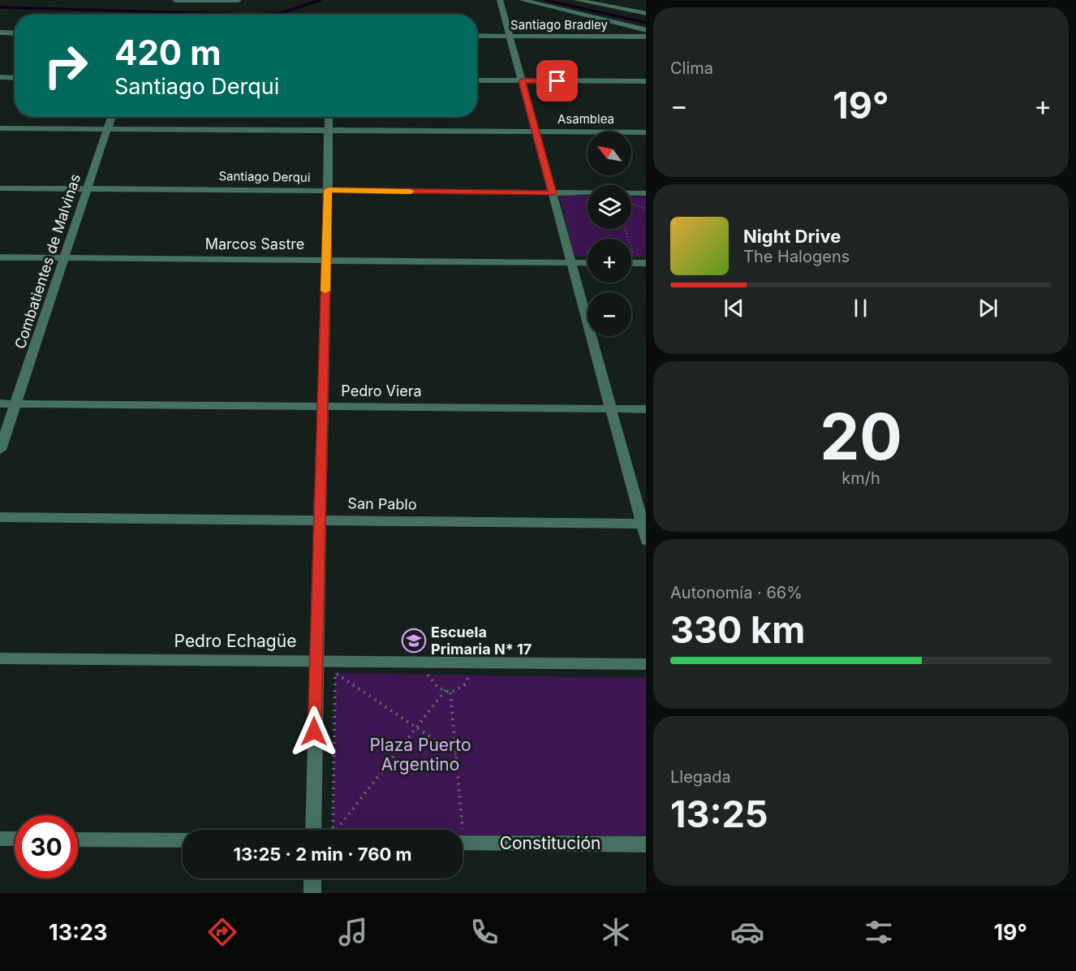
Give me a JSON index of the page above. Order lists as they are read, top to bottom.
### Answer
{
  "streets": {
    "street": [
      "Santiago Bradley",
      "Asamblea",
      "Santiago Derqui",
      "Marcos Sastre",
      "Combatientes de Malvinas",
      "Pedro Viera",
      "San Pablo",
      "Pedro Echagüe",
      "Constitución"
    ]
  },
  "crossings": [
    ["Asamblea", "Combatientes de Malvinas"],
    ["Santiago Derqui", "Combatientes de Malvinas"],
    ["Marcos Sastre", "Combatientes de Malvinas"],
    ["Combatientes de Malvinas", "Pedro Viera"]
  ],
  "parks": ["Plaza Puerto Argentino"],
  "places": {
    "school or university": ["Escuela Primaria N* 17"]
  },
  "north": "top left",
  "page": {
    "tile": [
      "Clima",
      ["20", "km/h"],
      ["Autonomía · 66%", "330 km"],
      ["Llegada", "13:25"]
    ],
    "turn": ["420 m", "Santiago Derqui"],
    "heat": ["−", "19°", "+"],
    "map_buttons": ["+", "−"],
    "song": ["Night Drive", "The Halogens"],
    "limit": "30",
    "trip": "13:25 · 2 min · 760 m",
    "tabs": ["13:23", "19°"]
  }
}
